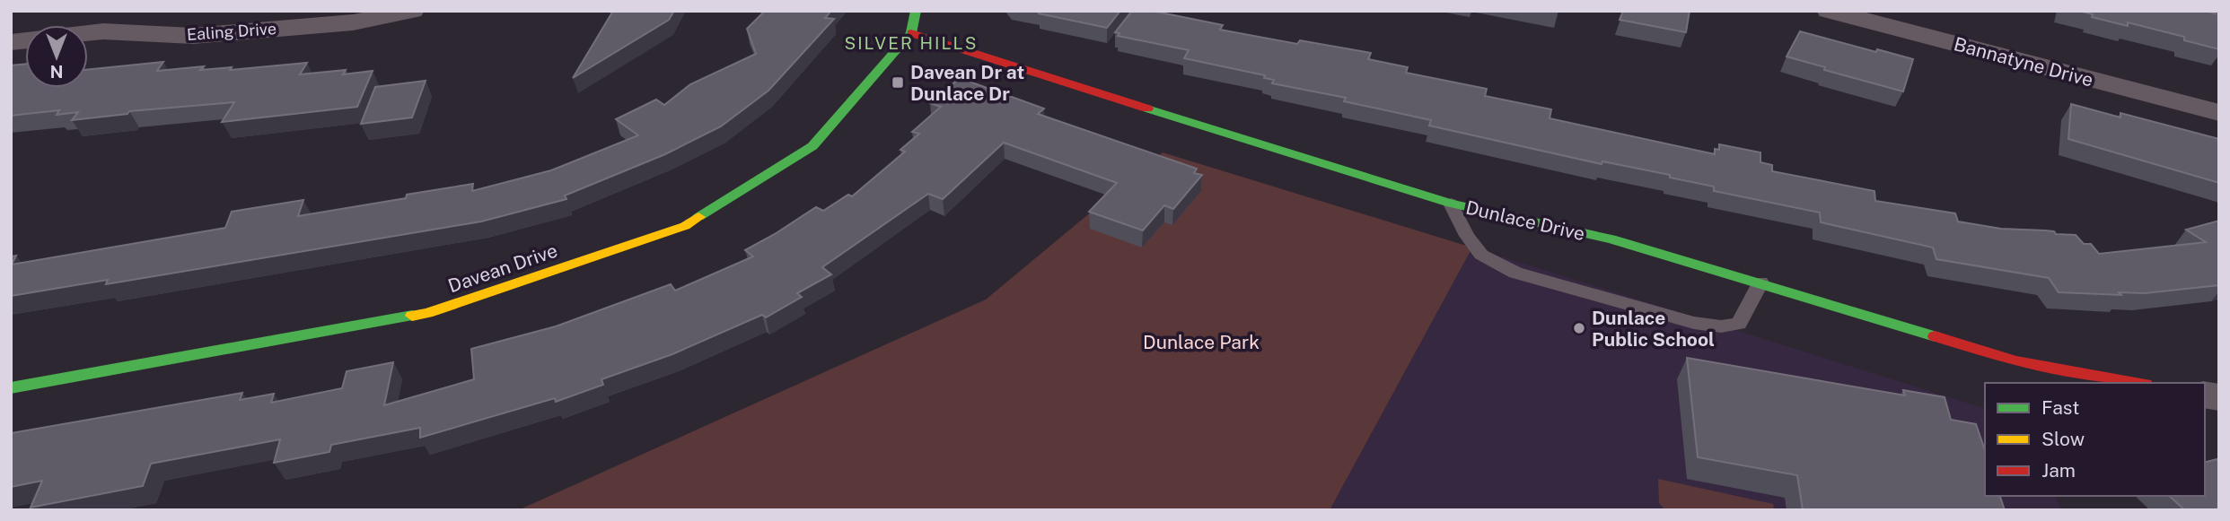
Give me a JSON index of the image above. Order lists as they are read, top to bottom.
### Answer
{
  "streets": {
    "street": [
      "Ealing Drive",
      "Bannatyne Drive",
      "Dunlace Drive",
      "Davean Drive"
    ]
  },
  "crossings": [
    ["Dunlace Drive", "Davean Drive"]
  ],
  "districts": ["SILVER HILLS"],
  "parks": ["Dunlace Park"],
  "places": {
    "transit": ["Davean Dr at Dunlace Dr"],
    "other": ["Dunlace Public School"]
  },
  "legend": ["Fast", "Slow", "Jam"],
  "north": "bottom"
}
